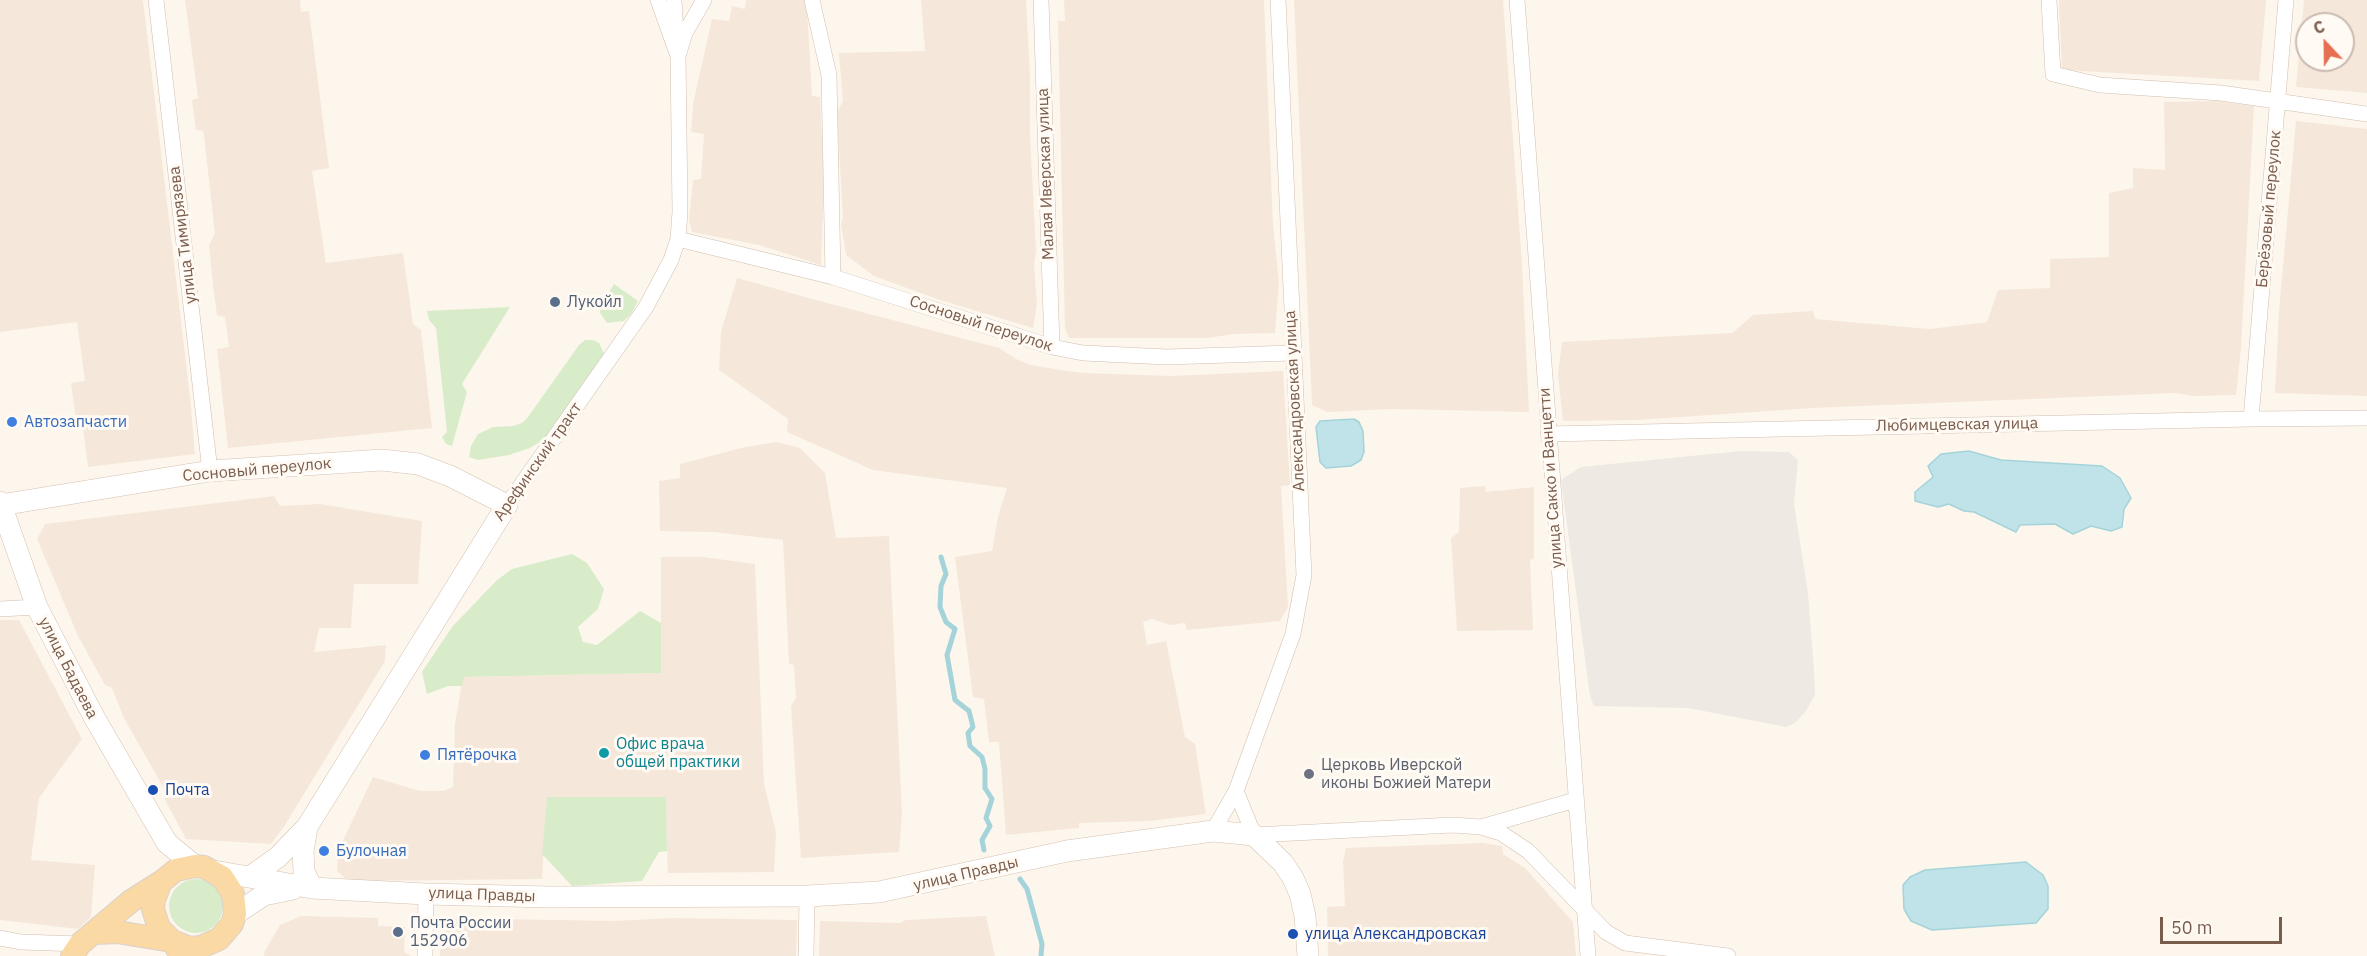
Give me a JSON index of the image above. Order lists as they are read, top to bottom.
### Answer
{
  "streets": {
    "street": [
      "Малая Иверская улица",
      "Берёзовый переулок",
      "улица Тимирязева",
      "Сосновый переулок",
      "Александровская улица",
      "Любимцевская улица",
      "Арефинский тракт",
      "улица Сакко и Ванцетти",
      "улица Бадаева",
      "улица Правды"
    ]
  },
  "crossings": [
    ["Малая Иверская улица", "Сосновый переулок"],
    ["Берёзовый переулок", "Любимцевская улица"],
    ["улица Тимирязева", "Сосновый переулок"],
    ["Сосновый переулок", "Александровская улица"],
    ["Сосновый переулок", "Арефинский тракт"],
    ["Сосновый переулок", "улица Бадаева"],
    ["Александровская улица", "улица Правды"],
    ["Любимцевская улица", "улица Сакко и Ванцетти"],
    ["Арефинский тракт", "улица Правды"],
    ["улица Сакко и Ванцетти", "улица Правды"],
    ["улица Бадаева", "улица Правды"]
  ],
  "places": [
    "Лукойл",
    "Автозапчасти",
    "Офис врача общей практики",
    "Пятёрочка",
    "Церковь Иверской иконы Божией Матери",
    "Почта",
    "Булочная",
    "Почта России 152906",
    "улица Александровская"
  ],
  "scale_bar": "50 m",
  "north": "top"
}
